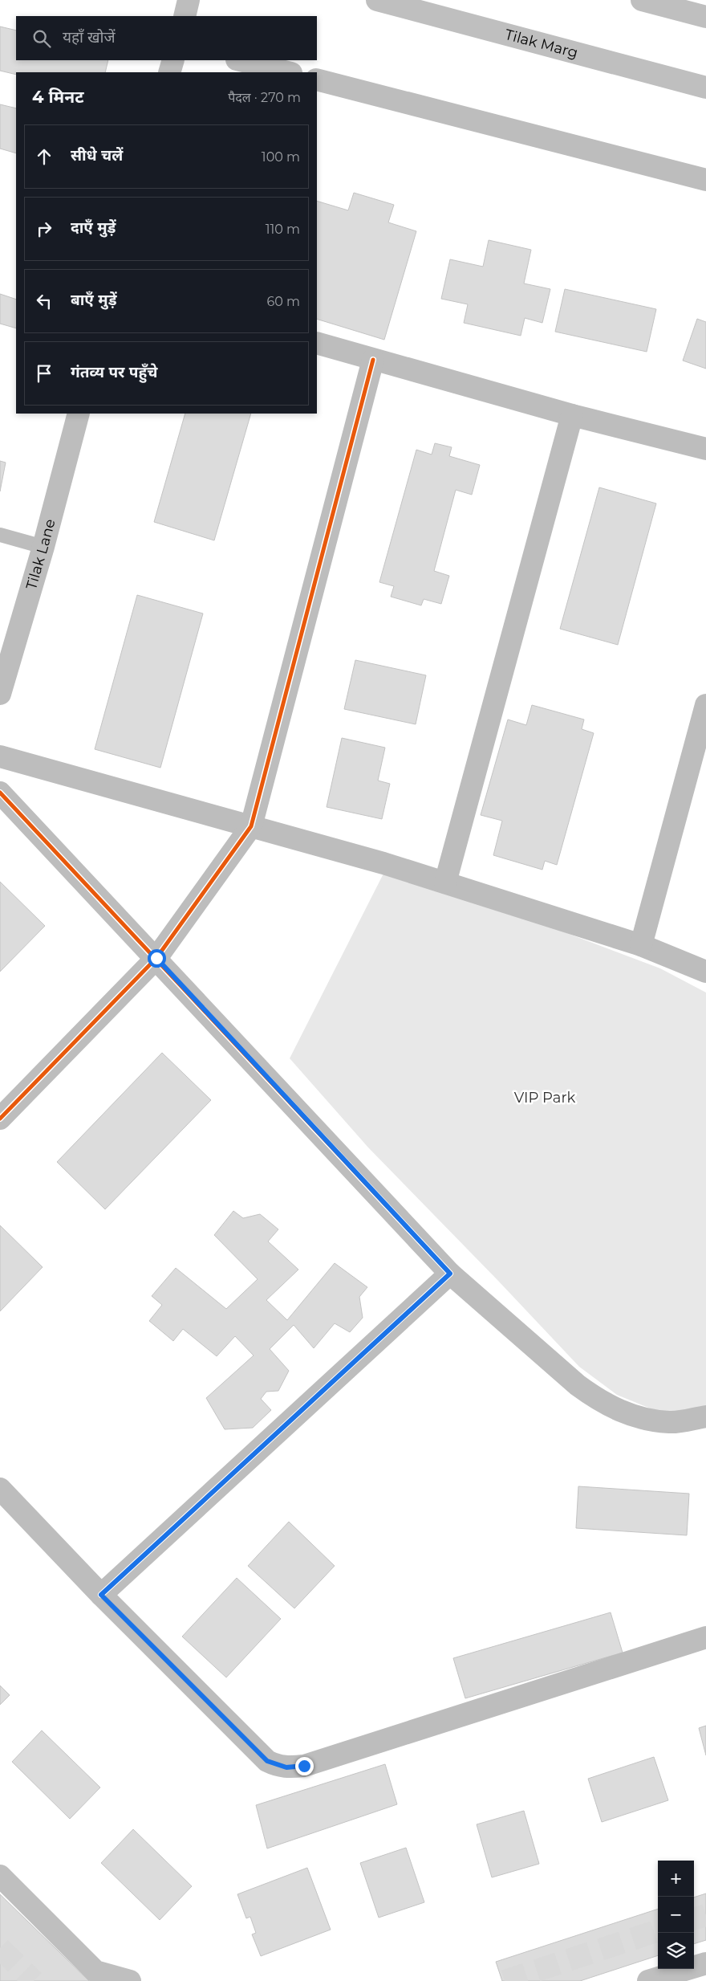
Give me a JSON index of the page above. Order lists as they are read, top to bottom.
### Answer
{
  "streets": {
    "main road": ["Tilak Marg"],
    "street": ["Tilak Lane"]
  },
  "parks": ["VIP Park"],
  "page": {
    "search": "यहाँ खोजें",
    "heading": ["4 मिनट", "पैदल · 270 m"],
    "list": [
      ["सीधे चलें", "100 m"],
      ["दाएँ मुड़ें", "110 m"],
      ["बाएँ मुड़ें", "60 m"],
      "गंतव्य पर पहुँचे"
    ],
    "map_buttons": ["+", "−"]
  }
}
